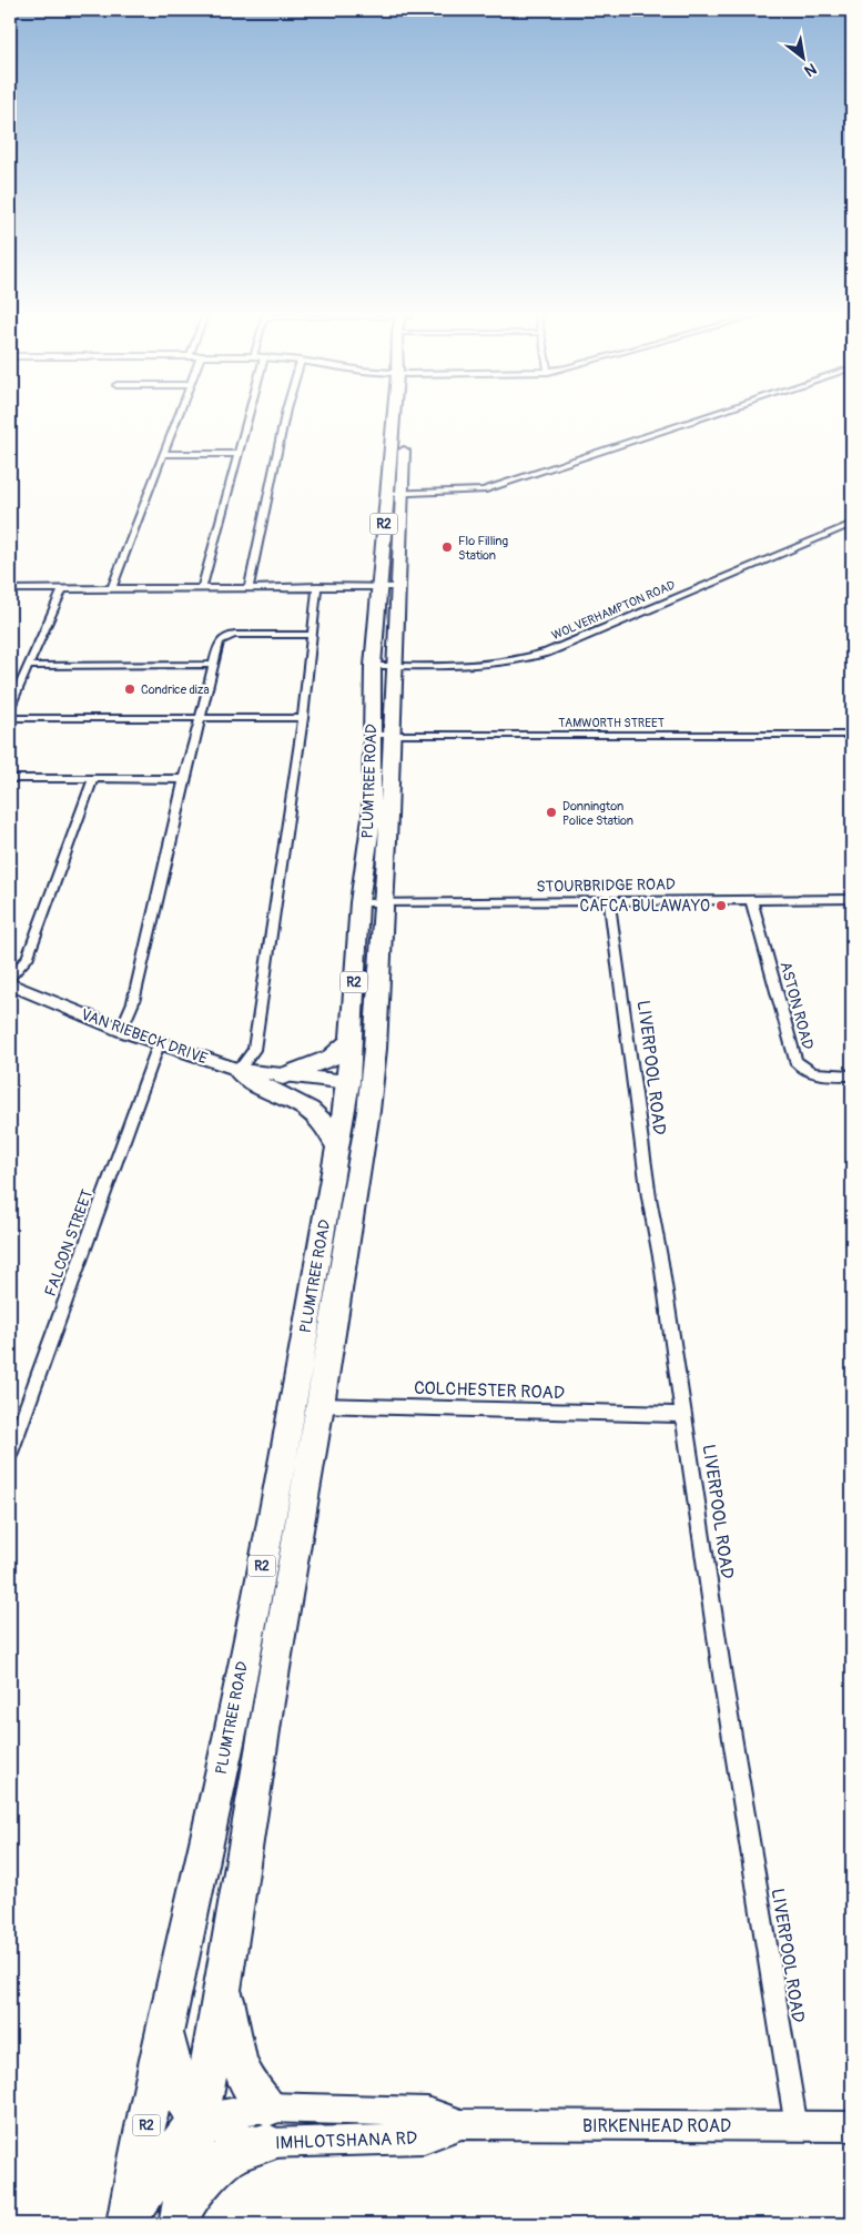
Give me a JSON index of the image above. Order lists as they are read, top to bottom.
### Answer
{
  "streets": {
    "highway": ["R2", "PLUMTREE ROAD"],
    "street": [
      "WOLVERHAMPTON ROAD",
      "TAMWORTH STREET",
      "STOURBRIDGE ROAD",
      "ASTON ROAD",
      "VAN RIEBECK DRIVE",
      "LIVERPOOL ROAD",
      "FALCON STREET",
      "COLCHESTER ROAD",
      "BIRKENHEAD ROAD",
      "IMHLOTSHANA RD"
    ]
  },
  "crossings": [
    ["WOLVERHAMPTON ROAD", "PLUMTREE ROAD"],
    ["TAMWORTH STREET", "PLUMTREE ROAD"],
    ["PLUMTREE ROAD", "STOURBRIDGE ROAD"],
    ["PLUMTREE ROAD", "VAN RIEBECK DRIVE"],
    ["PLUMTREE ROAD", "COLCHESTER ROAD"],
    ["PLUMTREE ROAD", "IMHLOTSHANA RD"],
    ["STOURBRIDGE ROAD", "ASTON ROAD"],
    ["STOURBRIDGE ROAD", "LIVERPOOL ROAD"],
    ["VAN RIEBECK DRIVE", "FALCON STREET"],
    ["LIVERPOOL ROAD", "COLCHESTER ROAD"],
    ["LIVERPOOL ROAD", "BIRKENHEAD ROAD"],
    ["BIRKENHEAD ROAD", "IMHLOTSHANA RD"]
  ],
  "places": [
    "Flo Filling Station",
    "Condrice diza",
    "Donnington Police Station",
    "CAFCA BULAWAYO"
  ],
  "north": "bottom right"
}
